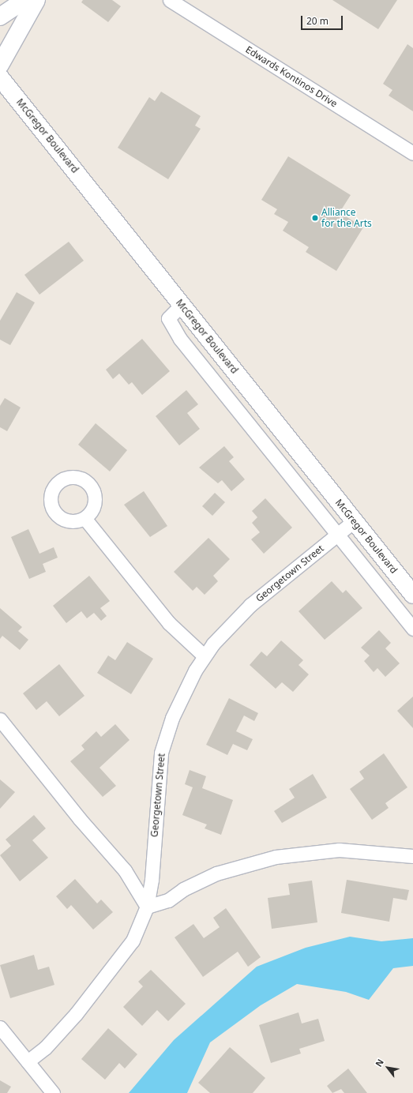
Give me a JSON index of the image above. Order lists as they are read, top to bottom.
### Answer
{
  "streets": {
    "main road": ["McGregor Boulevard"],
    "street": ["Edwards Kontinos Drive", "Georgetown Street"]
  },
  "crossings": [
    ["McGregor Boulevard", "Georgetown Street"]
  ],
  "places": ["Alliance for the Arts"],
  "scale_bar": "20 m",
  "north": "top left"
}
